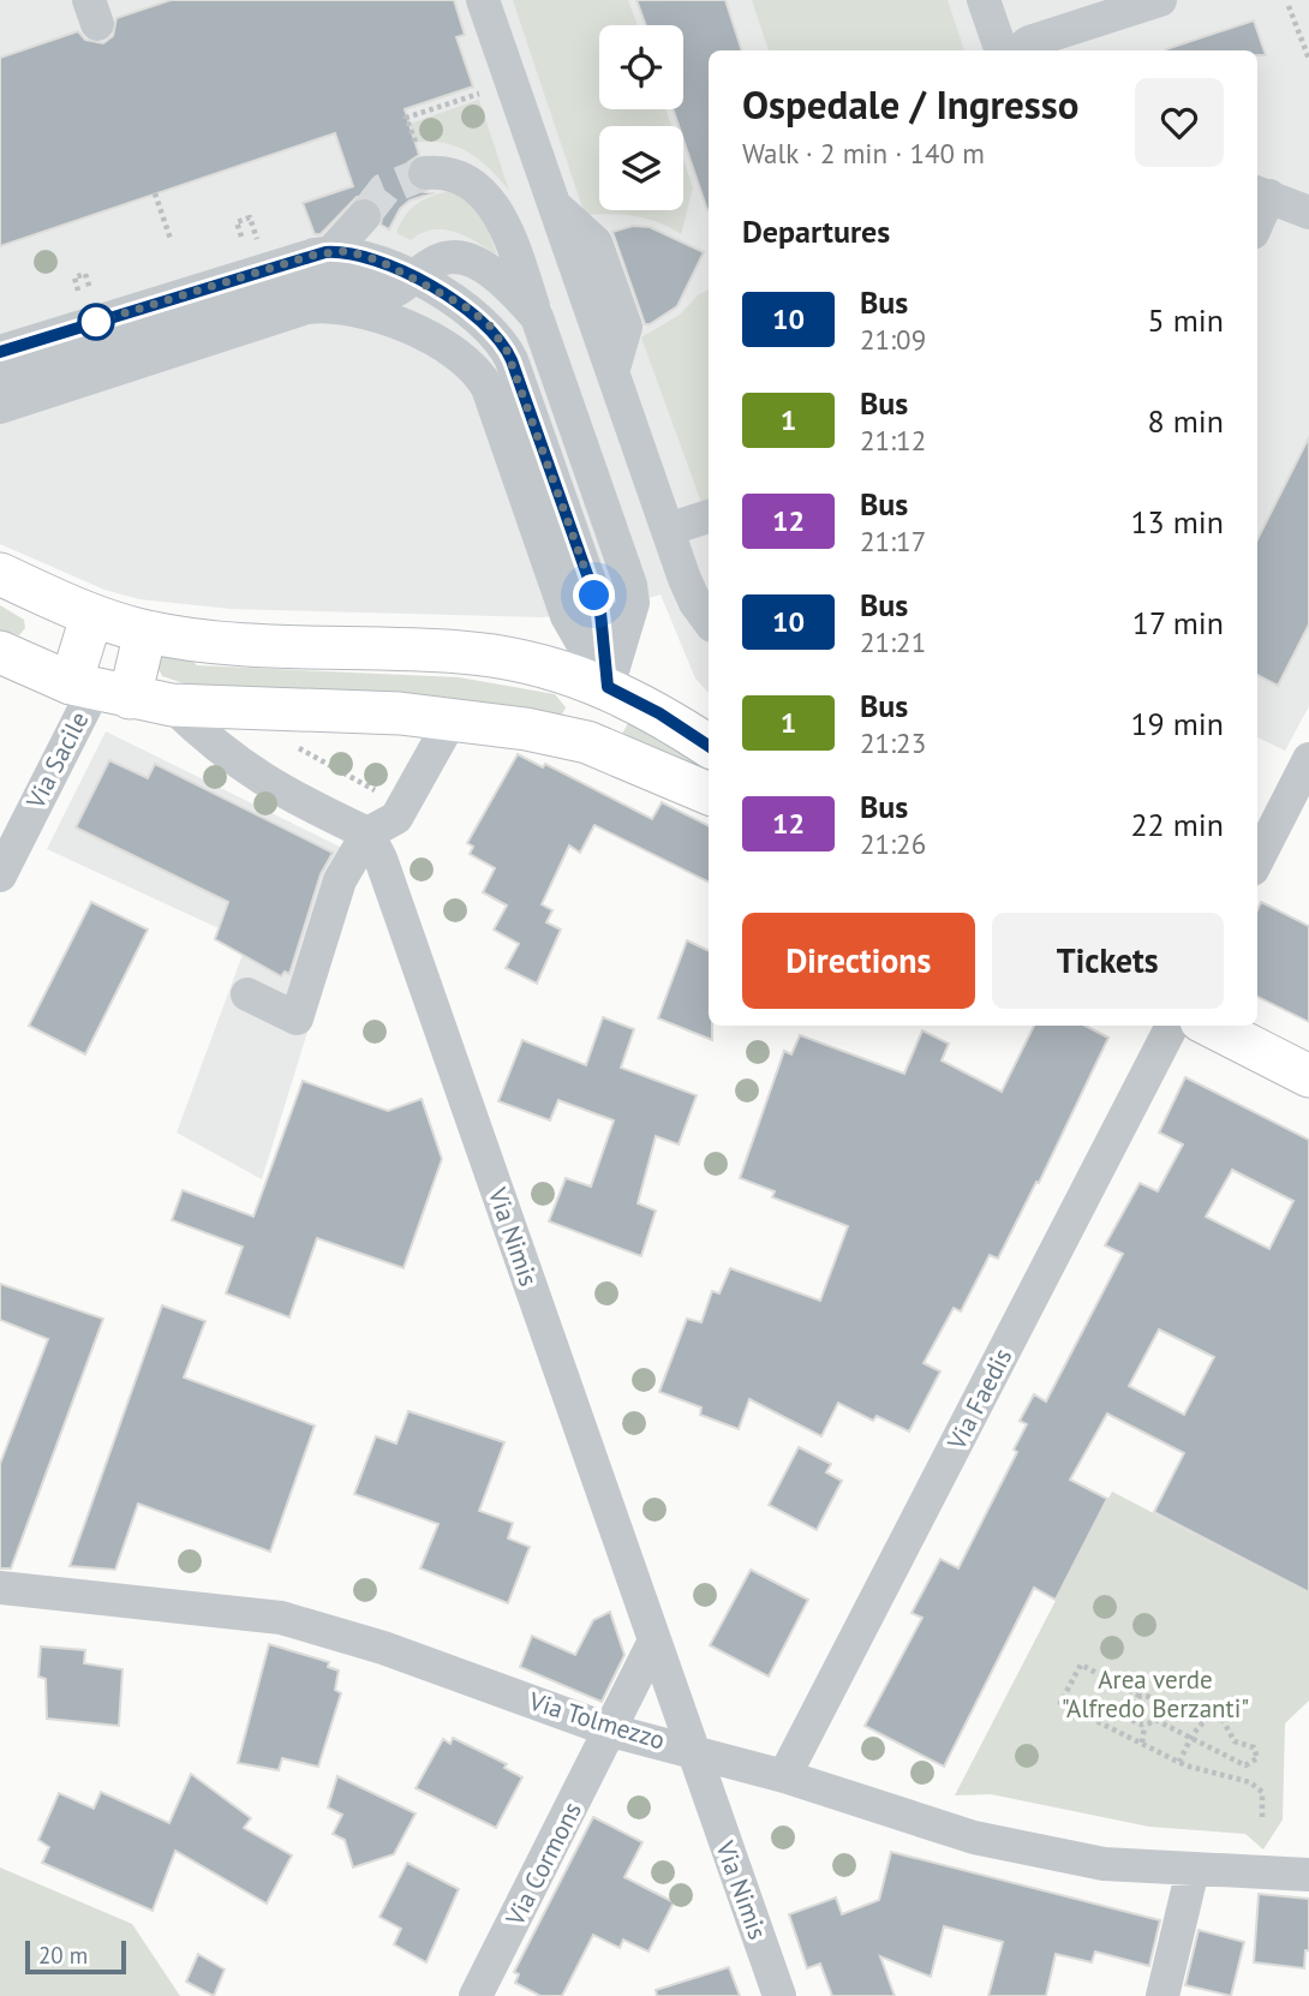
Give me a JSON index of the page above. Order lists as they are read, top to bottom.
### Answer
{
  "streets": {
    "street": [
      "Via Sacile",
      "Via Nimis",
      "Via Faedis",
      "Via Tolmezzo",
      "Via Cormons"
    ]
  },
  "crossings": [
    ["Via Nimis", "Via Tolmezzo"],
    ["Via Faedis", "Via Tolmezzo"],
    ["Via Tolmezzo", "Via Cormons"]
  ],
  "parks": ["Area verde \"Alfredo Berzanti\""],
  "lines": ["bus line 10"],
  "scale_bar": "20 m",
  "page": {
    "heading": [
      ["Ospedale / Ingresso", "Walk · 2 min · 140 m"],
      "Departures"
    ],
    "list": [
      {
        "mark": "10",
        "name": "Bus",
        "note": "21:09",
        "value": "5 min"
      },
      {
        "mark": "1",
        "name": "Bus",
        "note": "21:12",
        "value": "8 min"
      },
      {
        "mark": "12",
        "name": "Bus",
        "note": "21:17",
        "value": "13 min"
      },
      {
        "mark": "10",
        "name": "Bus",
        "note": "21:21",
        "value": "17 min"
      },
      {
        "mark": "1",
        "name": "Bus",
        "note": "21:23",
        "value": "19 min"
      },
      {
        "mark": "12",
        "name": "Bus",
        "note": "21:26",
        "value": "22 min"
      }
    ],
    "buttons": ["Directions", "Tickets"],
    "scale": "20 m"
  }
}
